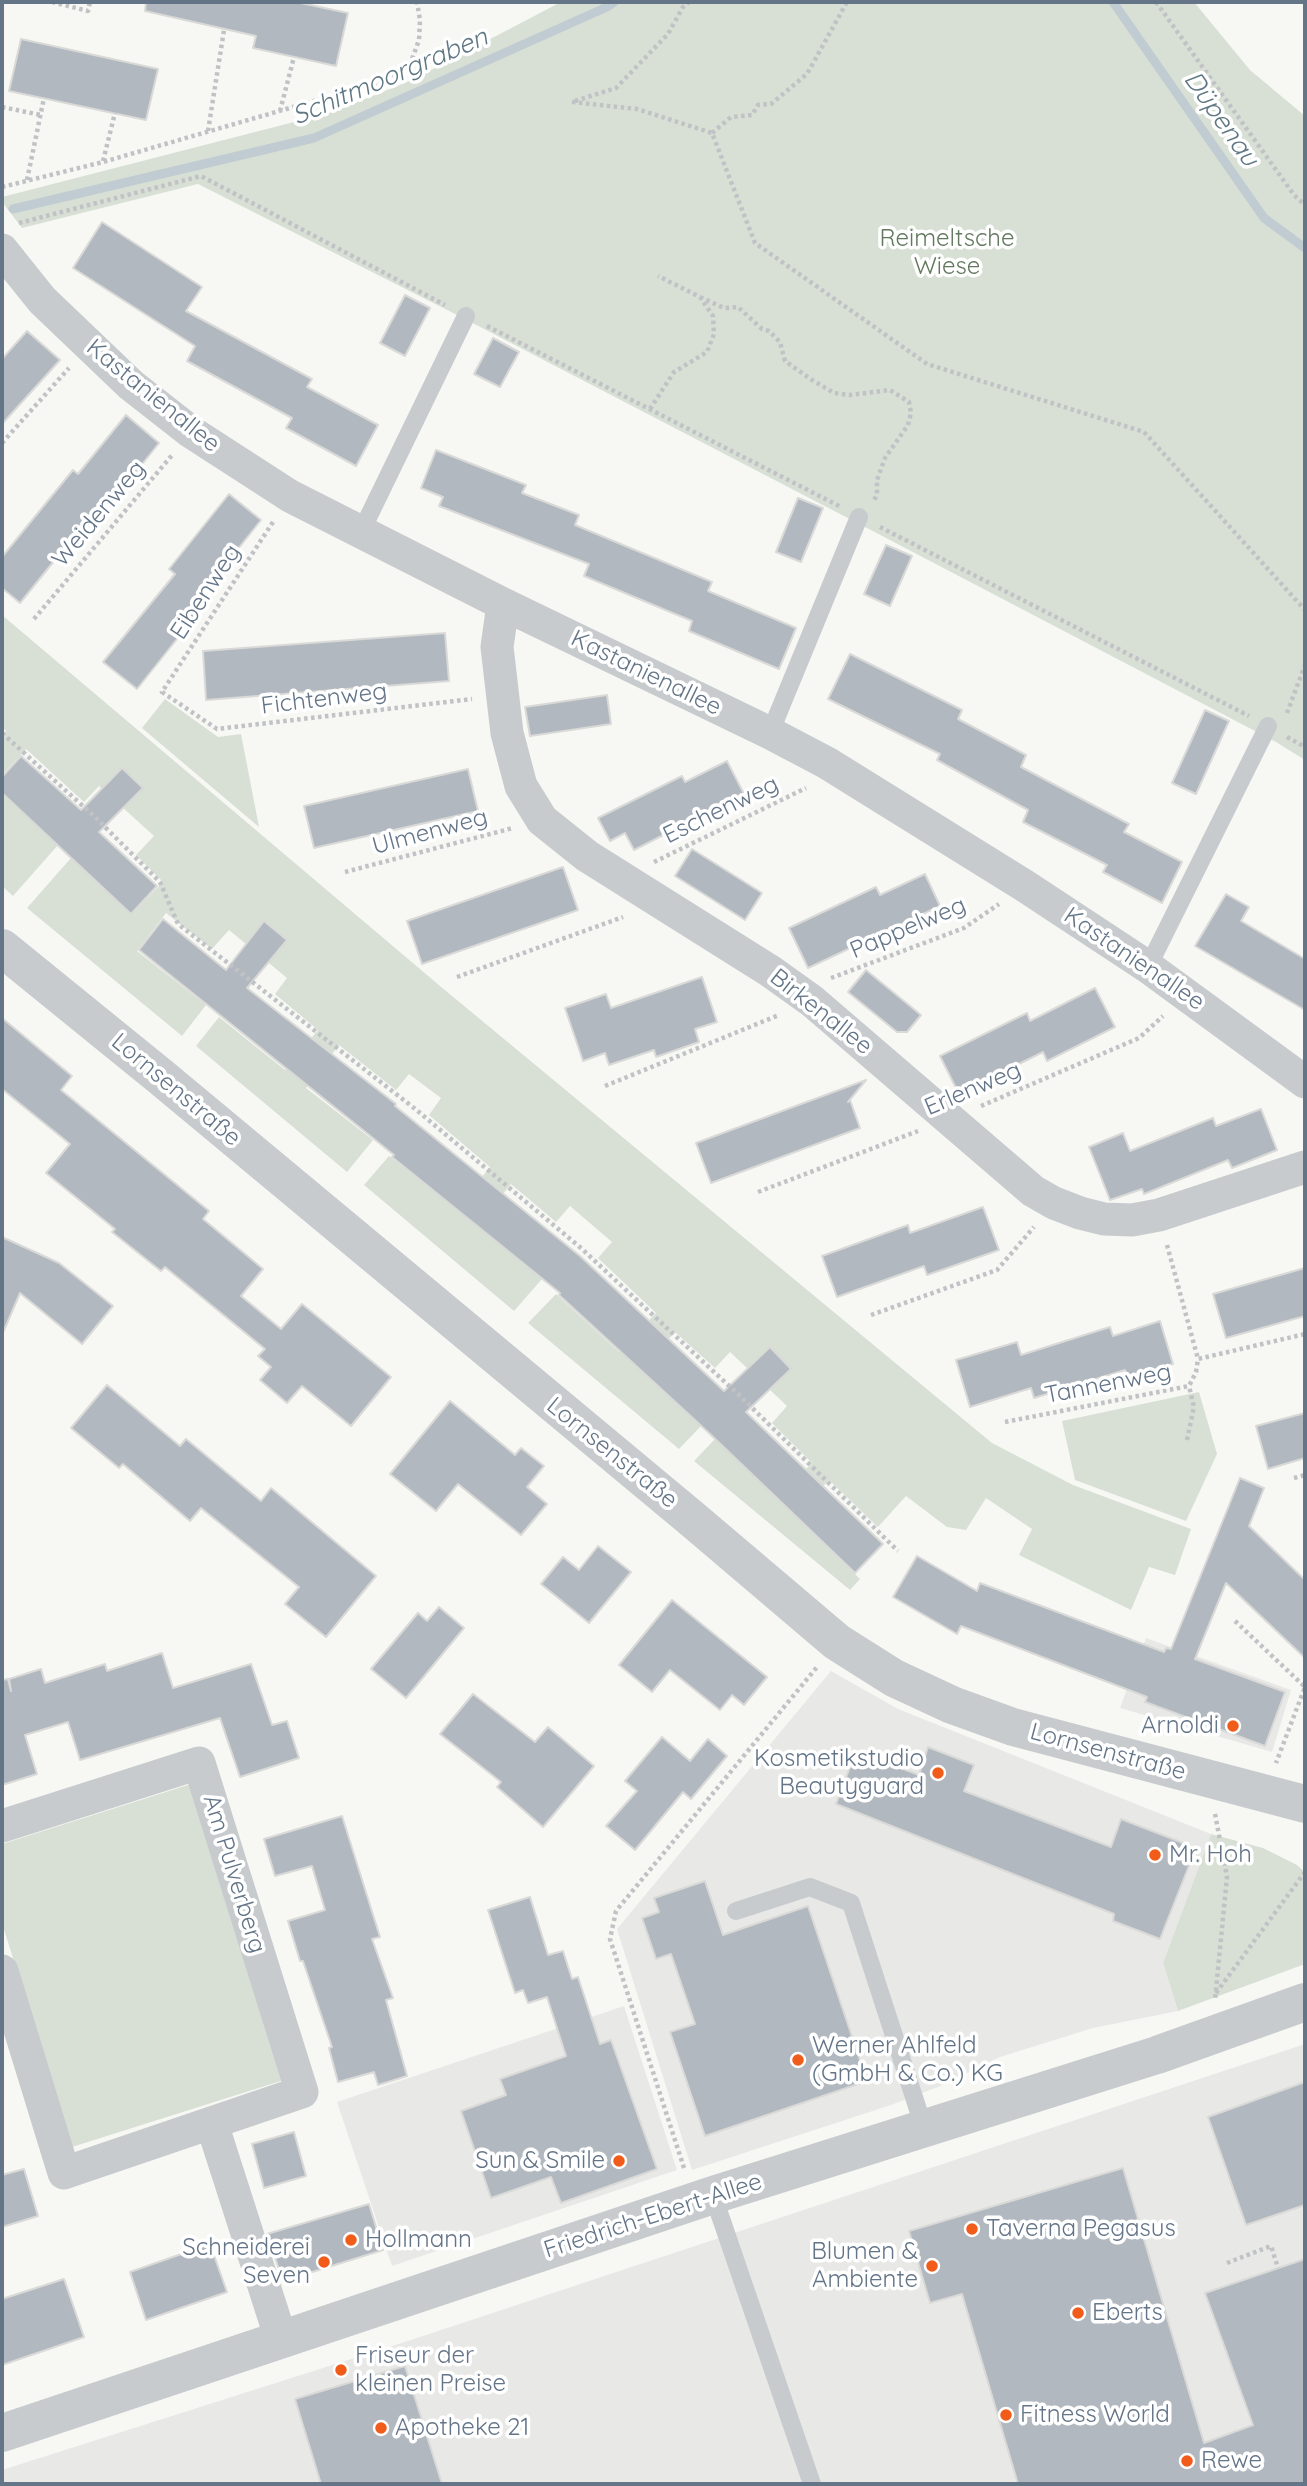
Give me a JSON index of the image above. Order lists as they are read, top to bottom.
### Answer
{
  "streets": {
    "street": [
      "Kastanienallee",
      "Birkenallee",
      "Lornsenstraße",
      "Am Pulverberg",
      "Friedrich-Ebert-Allee"
    ],
    "path": [
      "Weidenweg",
      "Eibenweg",
      "Fichtenweg",
      "Eschenweg",
      "Ulmenweg",
      "Pappelweg",
      "Erlenweg",
      "Tannenweg"
    ]
  },
  "crossings": [
    ["Kastanienallee", "Weidenweg"],
    ["Kastanienallee", "Eschenweg"],
    ["Kastanienallee", "Pappelweg"],
    ["Kastanienallee", "Birkenallee"],
    ["Kastanienallee", "Erlenweg"],
    ["Eibenweg", "Fichtenweg"],
    ["Fichtenweg", "Birkenallee"],
    ["Eschenweg", "Birkenallee"],
    ["Pappelweg", "Birkenallee"],
    ["Birkenallee", "Erlenweg"]
  ],
  "water": ["Schitmoorgraben", "Düpenau"],
  "parks": ["Reimeltsche Wiese"],
  "places": [
    "Arnoldi",
    "Kosmetikstudio Beautyguard",
    "Mr. Hoh",
    "Werner Ahlfeld (GmbH & Co.) KG",
    "Sun & Smile",
    "Taverna Pegasus",
    "Hollmann",
    "Schneiderei Seven",
    "Blumen & Ambiente",
    "Eberts",
    "Friseur der kleinen Preise",
    "Fitness World",
    "Apotheke 21",
    "Rewe"
  ]
}
